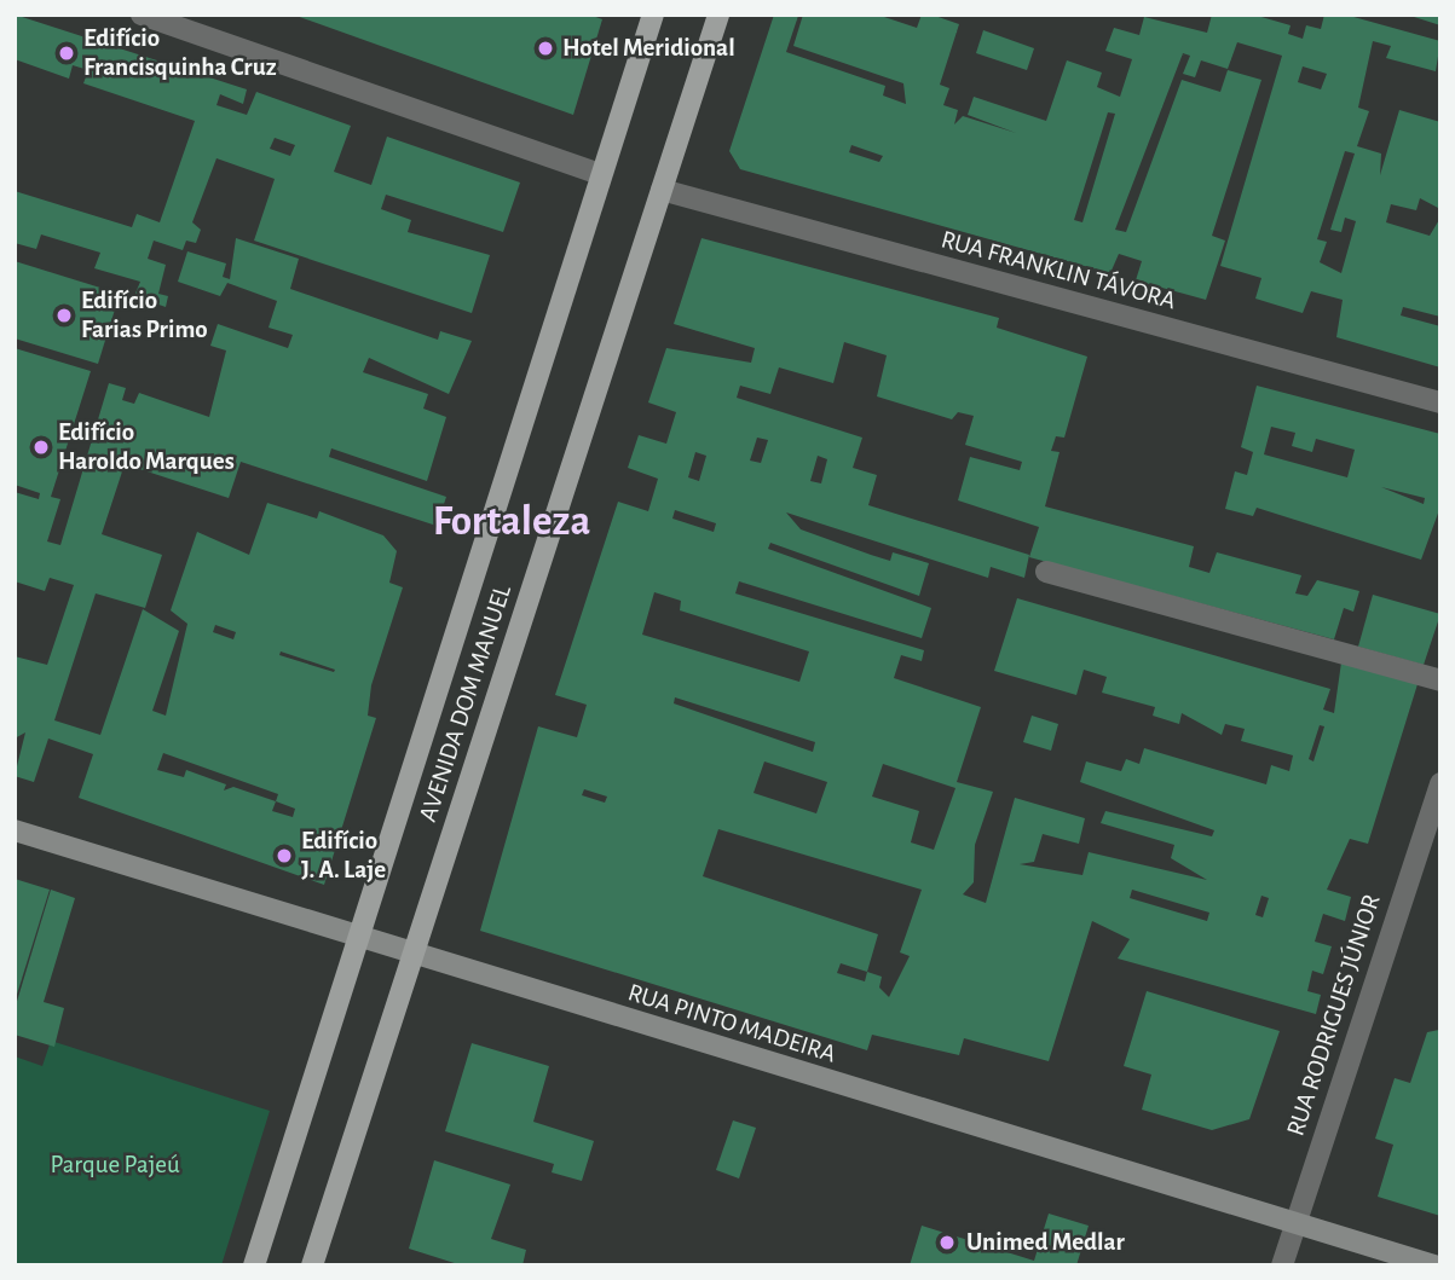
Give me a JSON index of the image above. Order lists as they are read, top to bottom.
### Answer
{
  "streets": {
    "main road": ["AVENIDA DOM MANUEL", "RUA PINTO MADEIRA"],
    "street": ["RUA FRANKLIN TÁVORA", "RUA RODRIGUES JÚNIOR"]
  },
  "crossings": [
    ["RUA FRANKLIN TÁVORA", "AVENIDA DOM MANUEL"],
    ["AVENIDA DOM MANUEL", "RUA PINTO MADEIRA"],
    ["RUA RODRIGUES JÚNIOR", "RUA PINTO MADEIRA"]
  ],
  "districts": ["Fortaleza"],
  "parks": ["Parque Pajeú"],
  "places": [
    "Hotel Meridional",
    "Edifício Francisquinha Cruz",
    "Edifício Farias Primo",
    "Edifício Haroldo Marques",
    "Edifício J. A. Laje",
    "Unimed Medlar"
  ]
}
